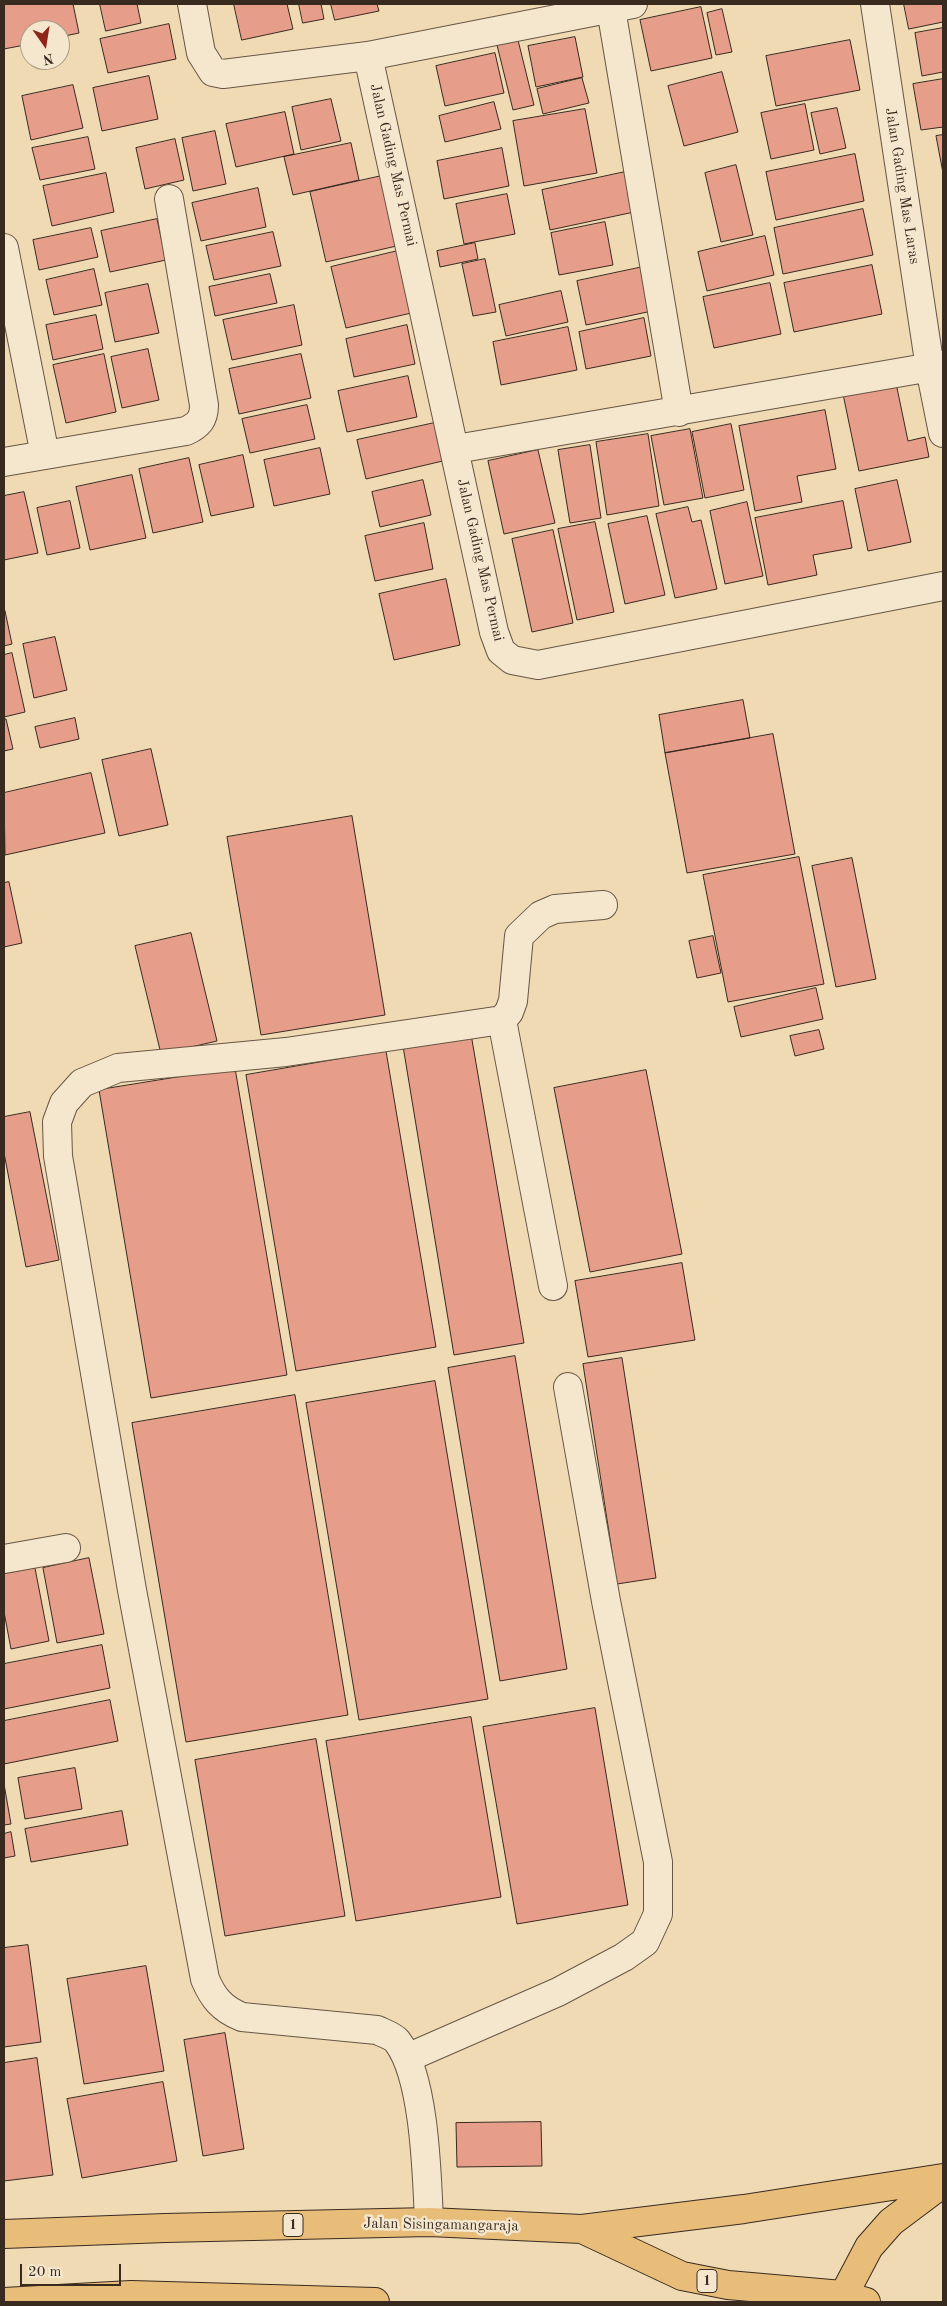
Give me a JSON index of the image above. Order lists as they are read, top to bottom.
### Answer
{
  "streets": {
    "highway": ["1", "Jalan Sisingamangaraja"],
    "street": ["Jalan Gading Mas Permai", "Jalan Gading Mas Laras"]
  },
  "crossings": [
    ["1", "Jalan Sisingamangaraja"]
  ],
  "scale_bar": "20 m",
  "north": "bottom"
}
